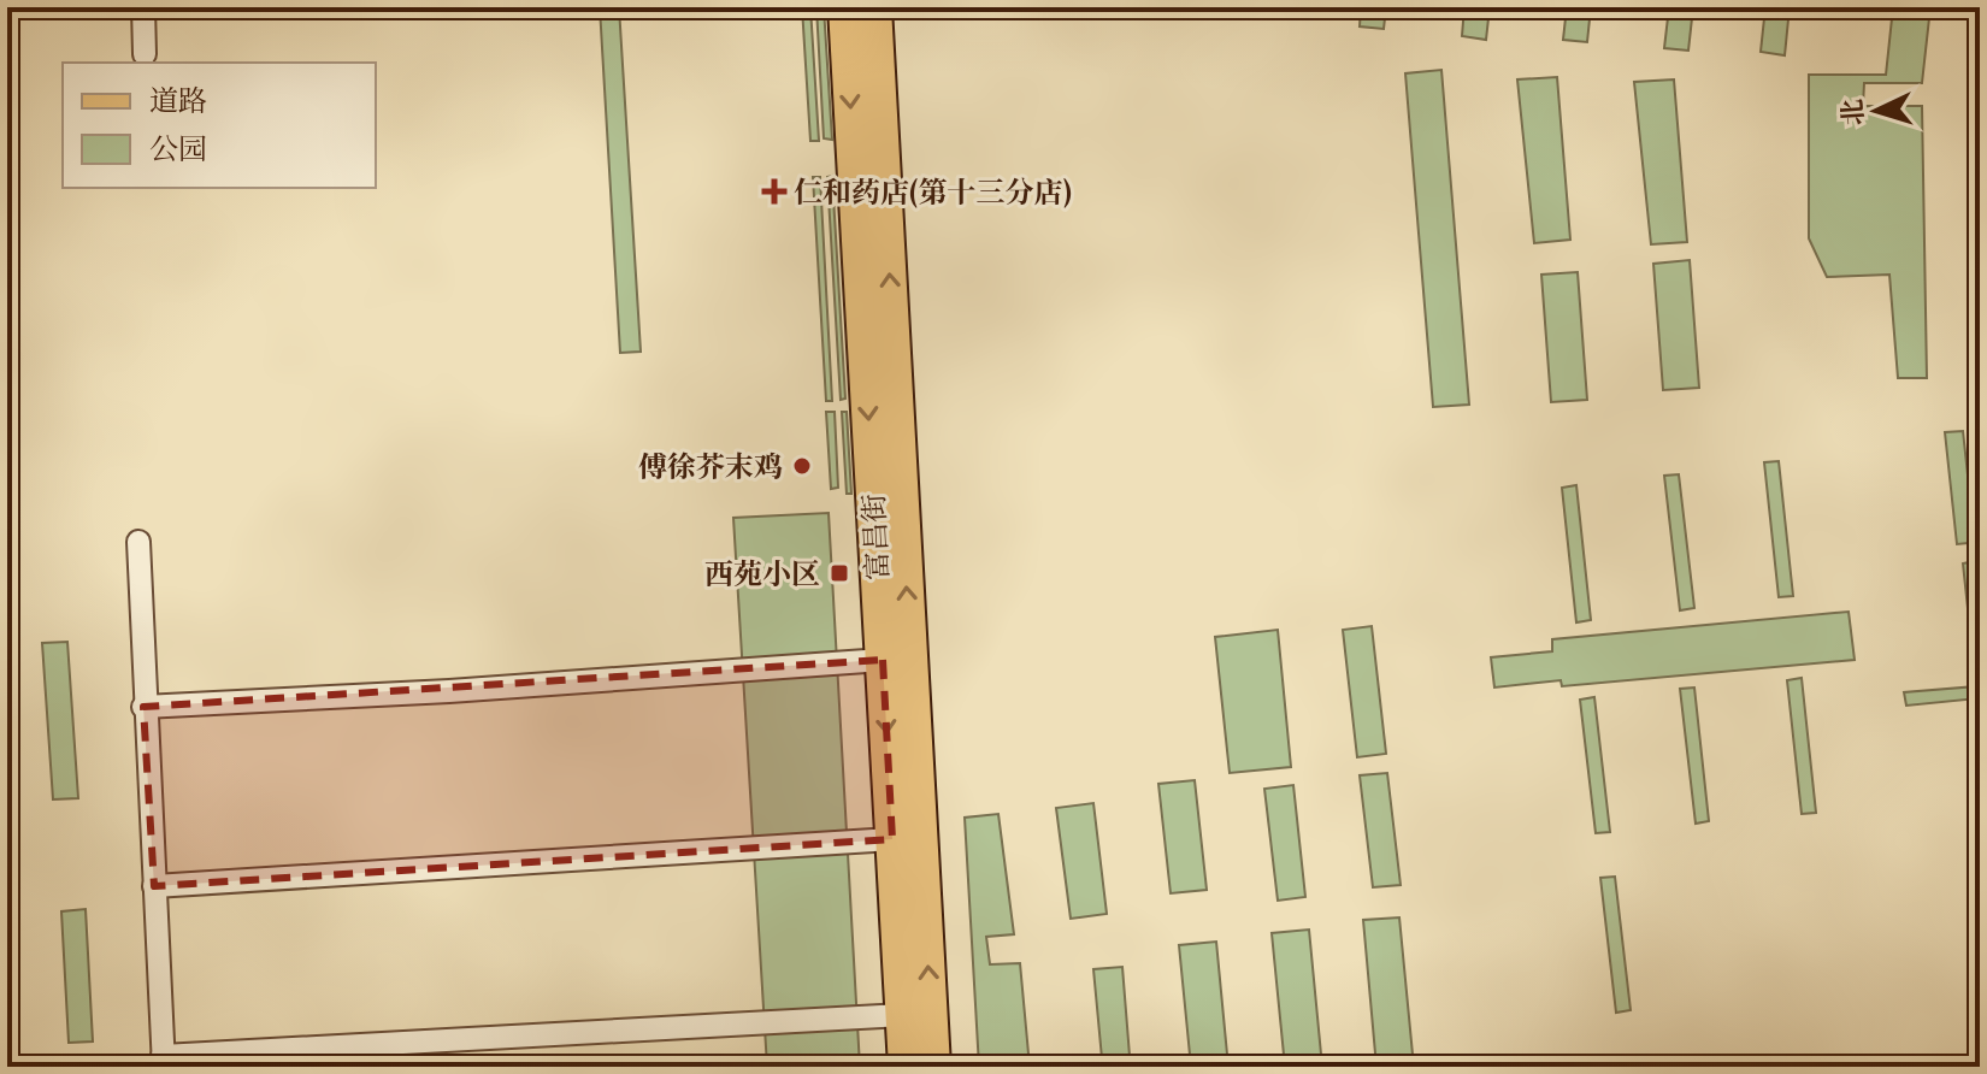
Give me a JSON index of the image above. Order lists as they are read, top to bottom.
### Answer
{
  "streets": {
    "main road": ["富昌街"]
  },
  "places": {
    "health": ["仁和药店(第十三分店)"],
    "other": ["傅徐芥末鸡"],
    "transit": ["西苑小区"]
  },
  "legend": ["道路", "公园"],
  "north": "left"
}
